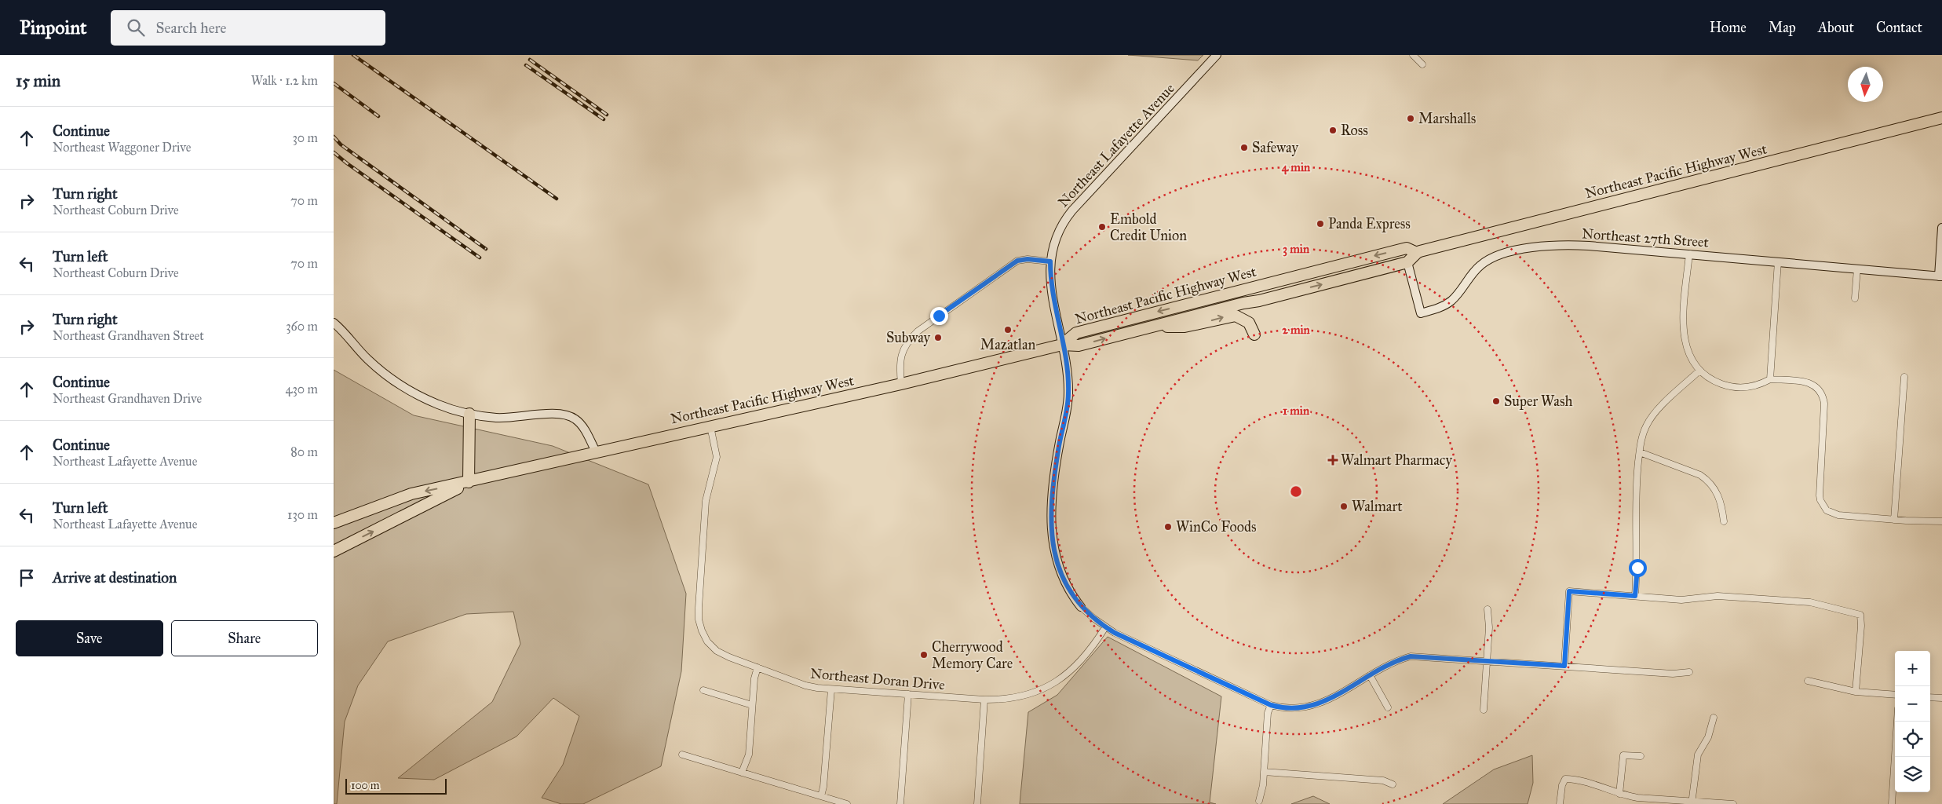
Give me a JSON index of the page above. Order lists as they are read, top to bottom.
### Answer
{
  "streets": {
    "highway": ["Northeast Pacific Highway West"],
    "street": ["Northeast Lafayette Avenue", "Northeast 27th Street", "Northeast Doran Drive"]
  },
  "crossings": [
    ["Northeast Lafayette Avenue", "Northeast Pacific Highway West"],
    ["Northeast Pacific Highway West", "Northeast 27th Street"],
    ["Northeast Pacific Highway West", "Northeast Doran Drive"]
  ],
  "places": {
    "other": [
      "Marshalls",
      "Ross",
      "Safeway",
      "Panda Express",
      "Embold Credit Union",
      "Mazatlan",
      "Subway",
      "Super Wash",
      "Walmart",
      "WinCo Foods",
      "Cherrywood Memory Care"
    ],
    "health": ["Walmart Pharmacy"]
  },
  "scale_bar": "100 m",
  "north": "bottom",
  "page": {
    "header": "Pinpoint",
    "search": "Search here",
    "nav": [
      "Home",
      "Map",
      "About",
      "Contact"
    ],
    "heading": ["15 min", "Walk · 1.2 km"],
    "list": [
      ["Continue", "Northeast Waggoner Drive", "30 m"],
      ["Turn right", "Northeast Coburn Drive", "70 m"],
      ["Turn left", "Northeast Coburn Drive", "70 m"],
      ["Turn right", "Northeast Grandhaven Street", "360 m"],
      ["Continue", "Northeast Grandhaven Drive", "430 m"],
      ["Continue", "Northeast Lafayette Avenue", "80 m"],
      ["Turn left", "Northeast Lafayette Avenue", "130 m"],
      "Arrive at destination"
    ],
    "buttons": ["Save", "Share"],
    "map_buttons": ["+", "−"],
    "scale": "100 m"
  },
  "rings": [
    "4 min",
    "3 min",
    "2 min",
    "1 min"
  ]
}
